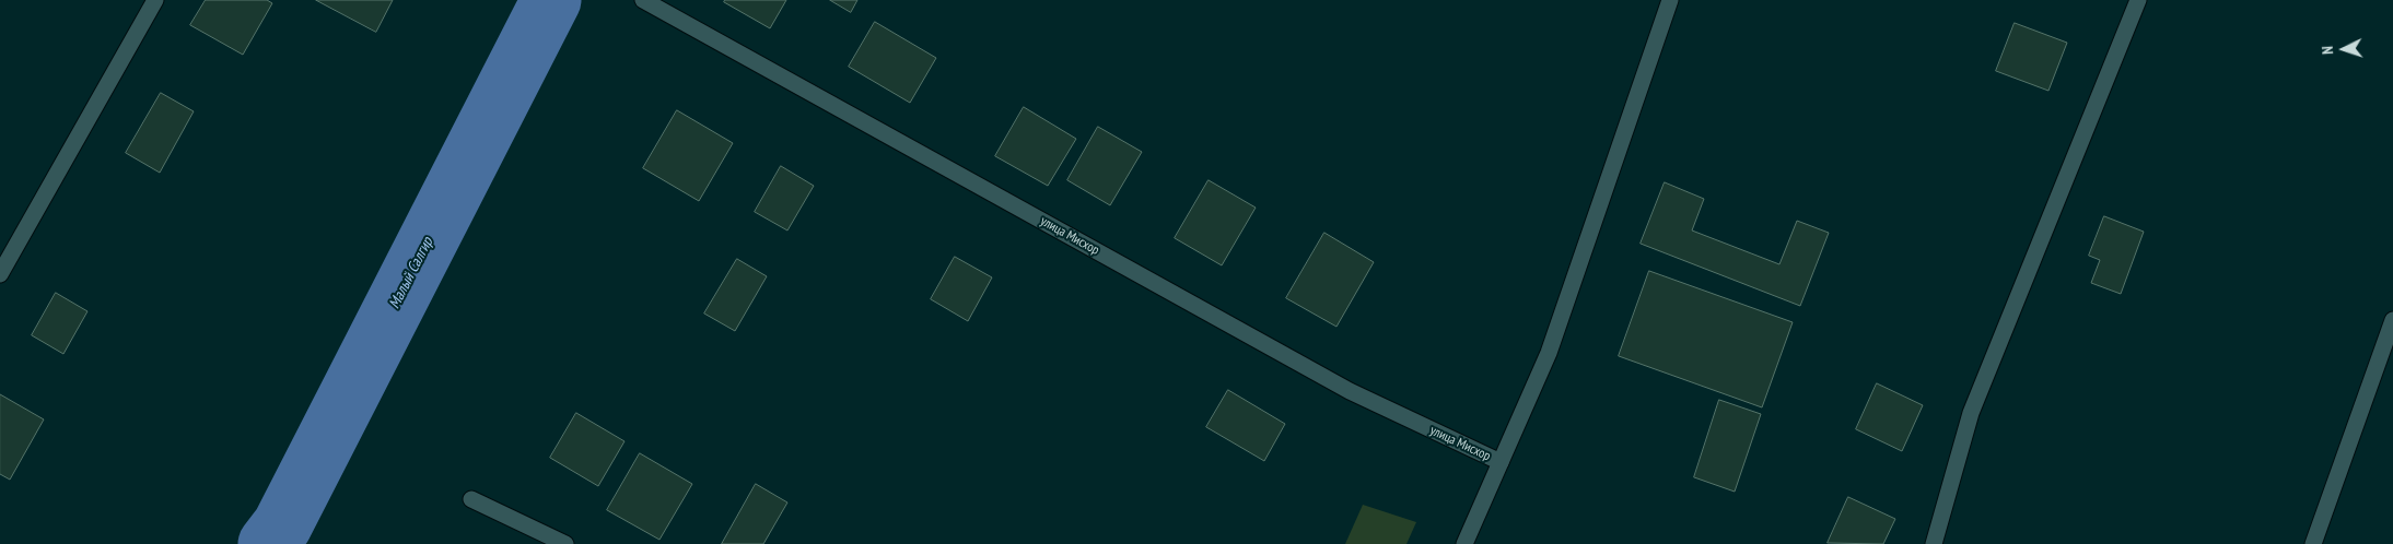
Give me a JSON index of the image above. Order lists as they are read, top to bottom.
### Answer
{
  "streets": {
    "street": ["улица Мисхор"]
  },
  "water": ["Малый Салгир"],
  "north": "left"
}
